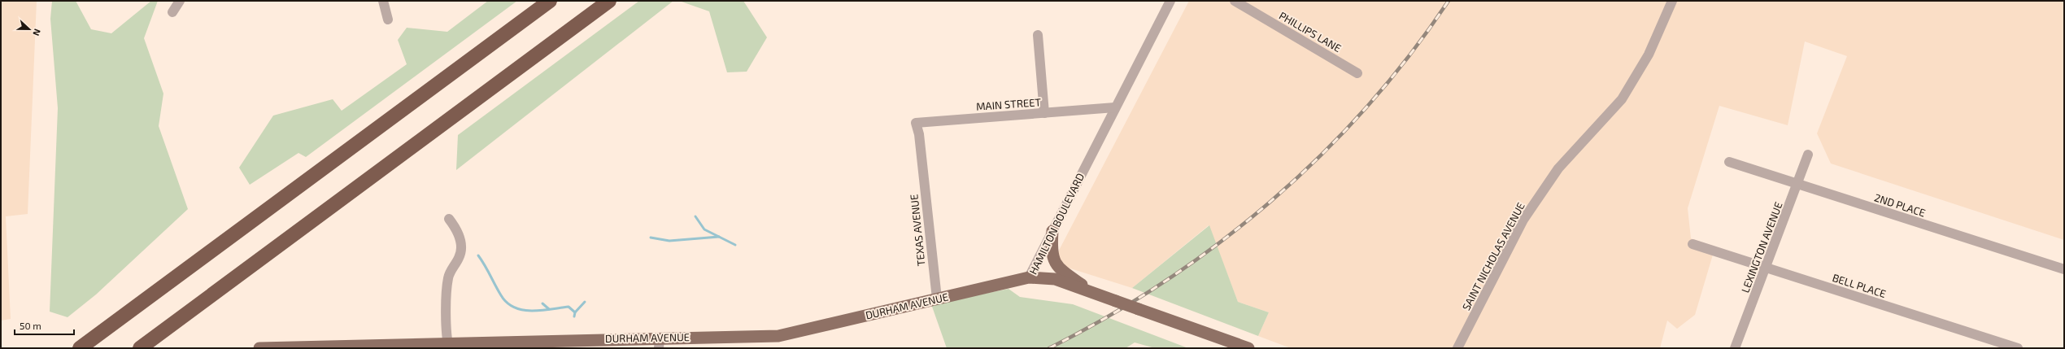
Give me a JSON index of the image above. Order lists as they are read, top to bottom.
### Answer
{
  "streets": {
    "main road": ["HAMILTON BOULEVARD", "DURHAM AVENUE"],
    "street": [
      "PHILLIPS LANE",
      "MAIN STREET",
      "2ND PLACE",
      "TEXAS AVENUE",
      "LEXINGTON AVENUE",
      "SAINT NICHOLAS AVENUE",
      "BELL PLACE"
    ]
  },
  "crossings": [
    ["MAIN STREET", "HAMILTON BOULEVARD"],
    ["MAIN STREET", "TEXAS AVENUE"],
    ["2ND PLACE", "LEXINGTON AVENUE"],
    ["HAMILTON BOULEVARD", "DURHAM AVENUE"],
    ["TEXAS AVENUE", "DURHAM AVENUE"],
    ["LEXINGTON AVENUE", "BELL PLACE"]
  ],
  "scale_bar": "50 m",
  "north": "right"
}
